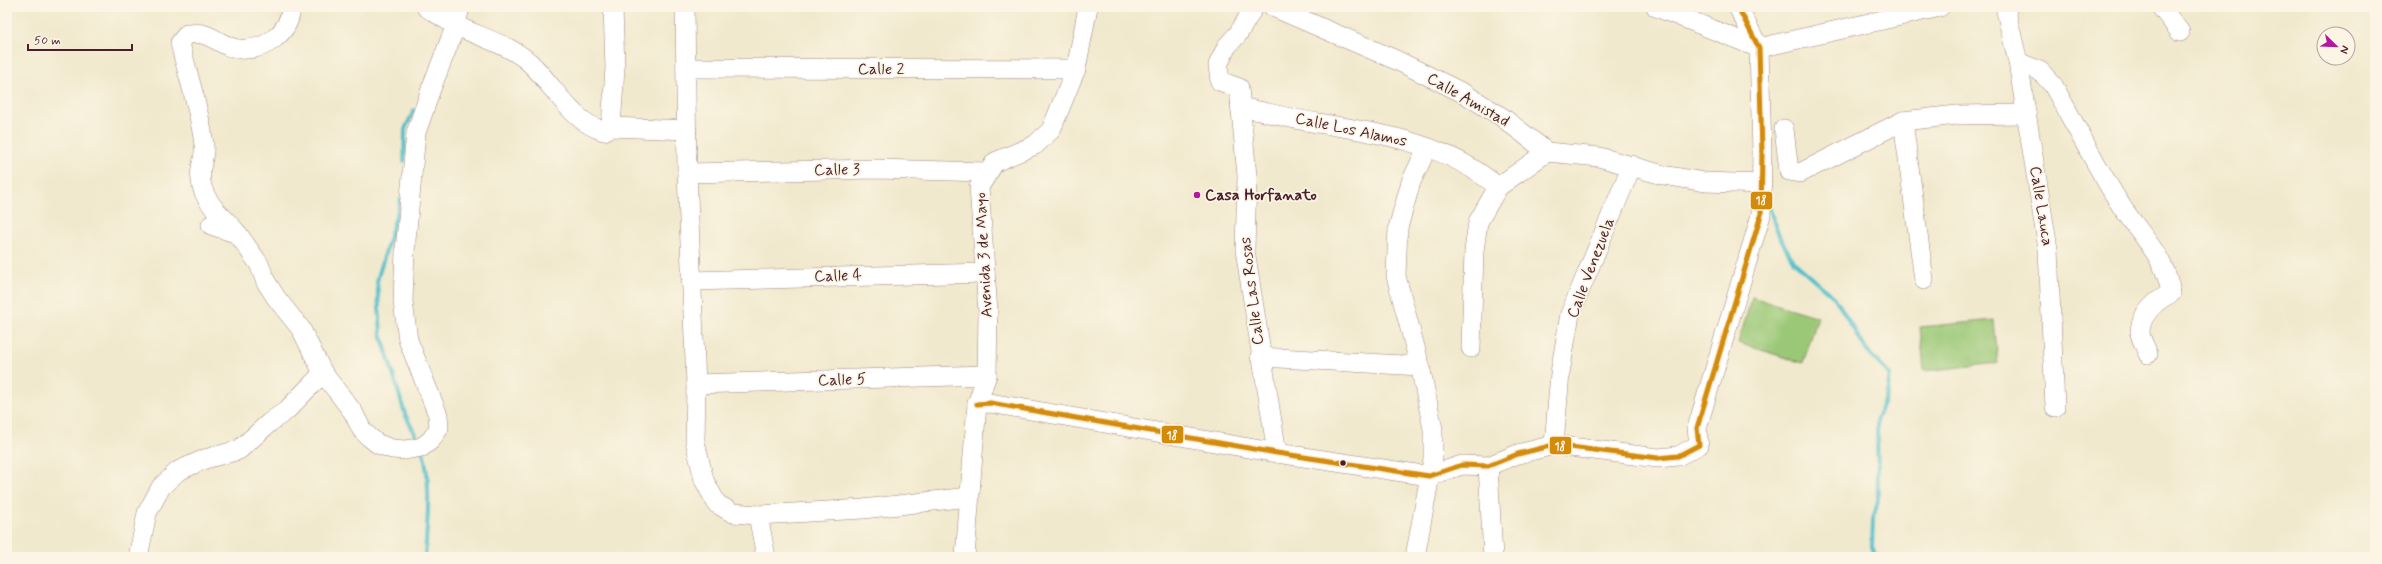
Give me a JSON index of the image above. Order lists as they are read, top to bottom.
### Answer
{
  "streets": {
    "street": [
      "Calle 2",
      "Calle Amistad",
      "Calle Los Alamos",
      "Calle 3",
      "Calle Lauca",
      "Avenida 3 de Mayo",
      "Calle Venezuela",
      "Calle 4",
      "Calle Las Rosas",
      "Calle 5"
    ]
  },
  "crossings": [
    ["Calle 2", "Avenida 3 de Mayo"],
    ["Calle Los Alamos", "Calle Las Rosas"],
    ["Calle 3", "Avenida 3 de Mayo"],
    ["Avenida 3 de Mayo", "Calle 4"],
    ["Avenida 3 de Mayo", "Calle 5"]
  ],
  "places": ["Casa Horfanato"],
  "lines": ["transit line 18"],
  "scale_bar": "50 m",
  "north": "bottom right"
}
